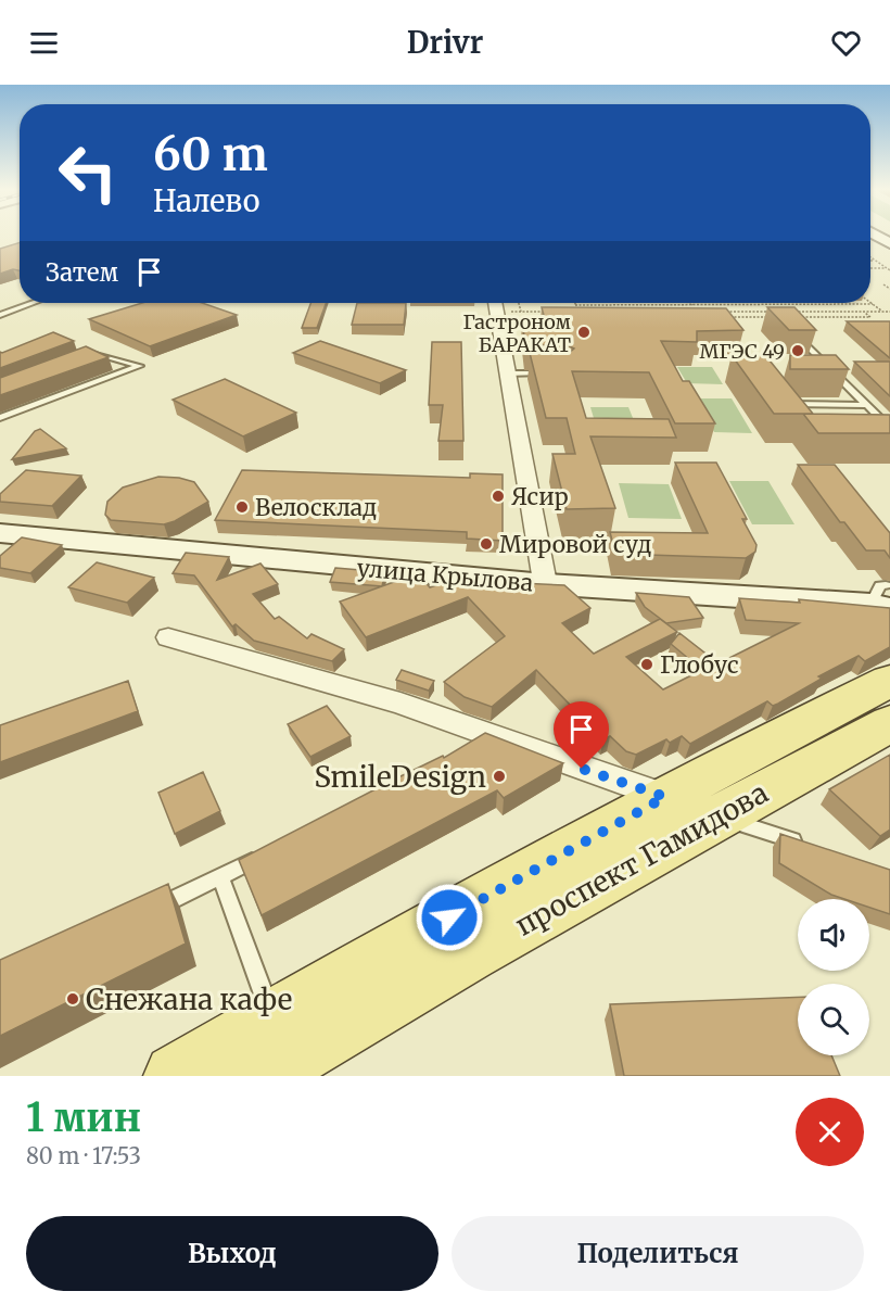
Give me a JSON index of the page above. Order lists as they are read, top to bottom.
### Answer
{
  "streets": {
    "main road": ["проспект Гамидова"]
  },
  "places": [
    "Гастроном БАРАКАТ",
    "МГЭС 49",
    "Ясир",
    "Велосклад",
    "Мировой суд",
    "Глобус",
    "SmileDesign",
    "Снежана кафе"
  ],
  "page": {
    "header": "Drivr",
    "turn": ["60 m", "Налево"],
    "then": "Затем",
    "heading": ["1 мин", "80 m · 17:53"],
    "buttons": ["Выход", "Поделиться"]
  }
}
